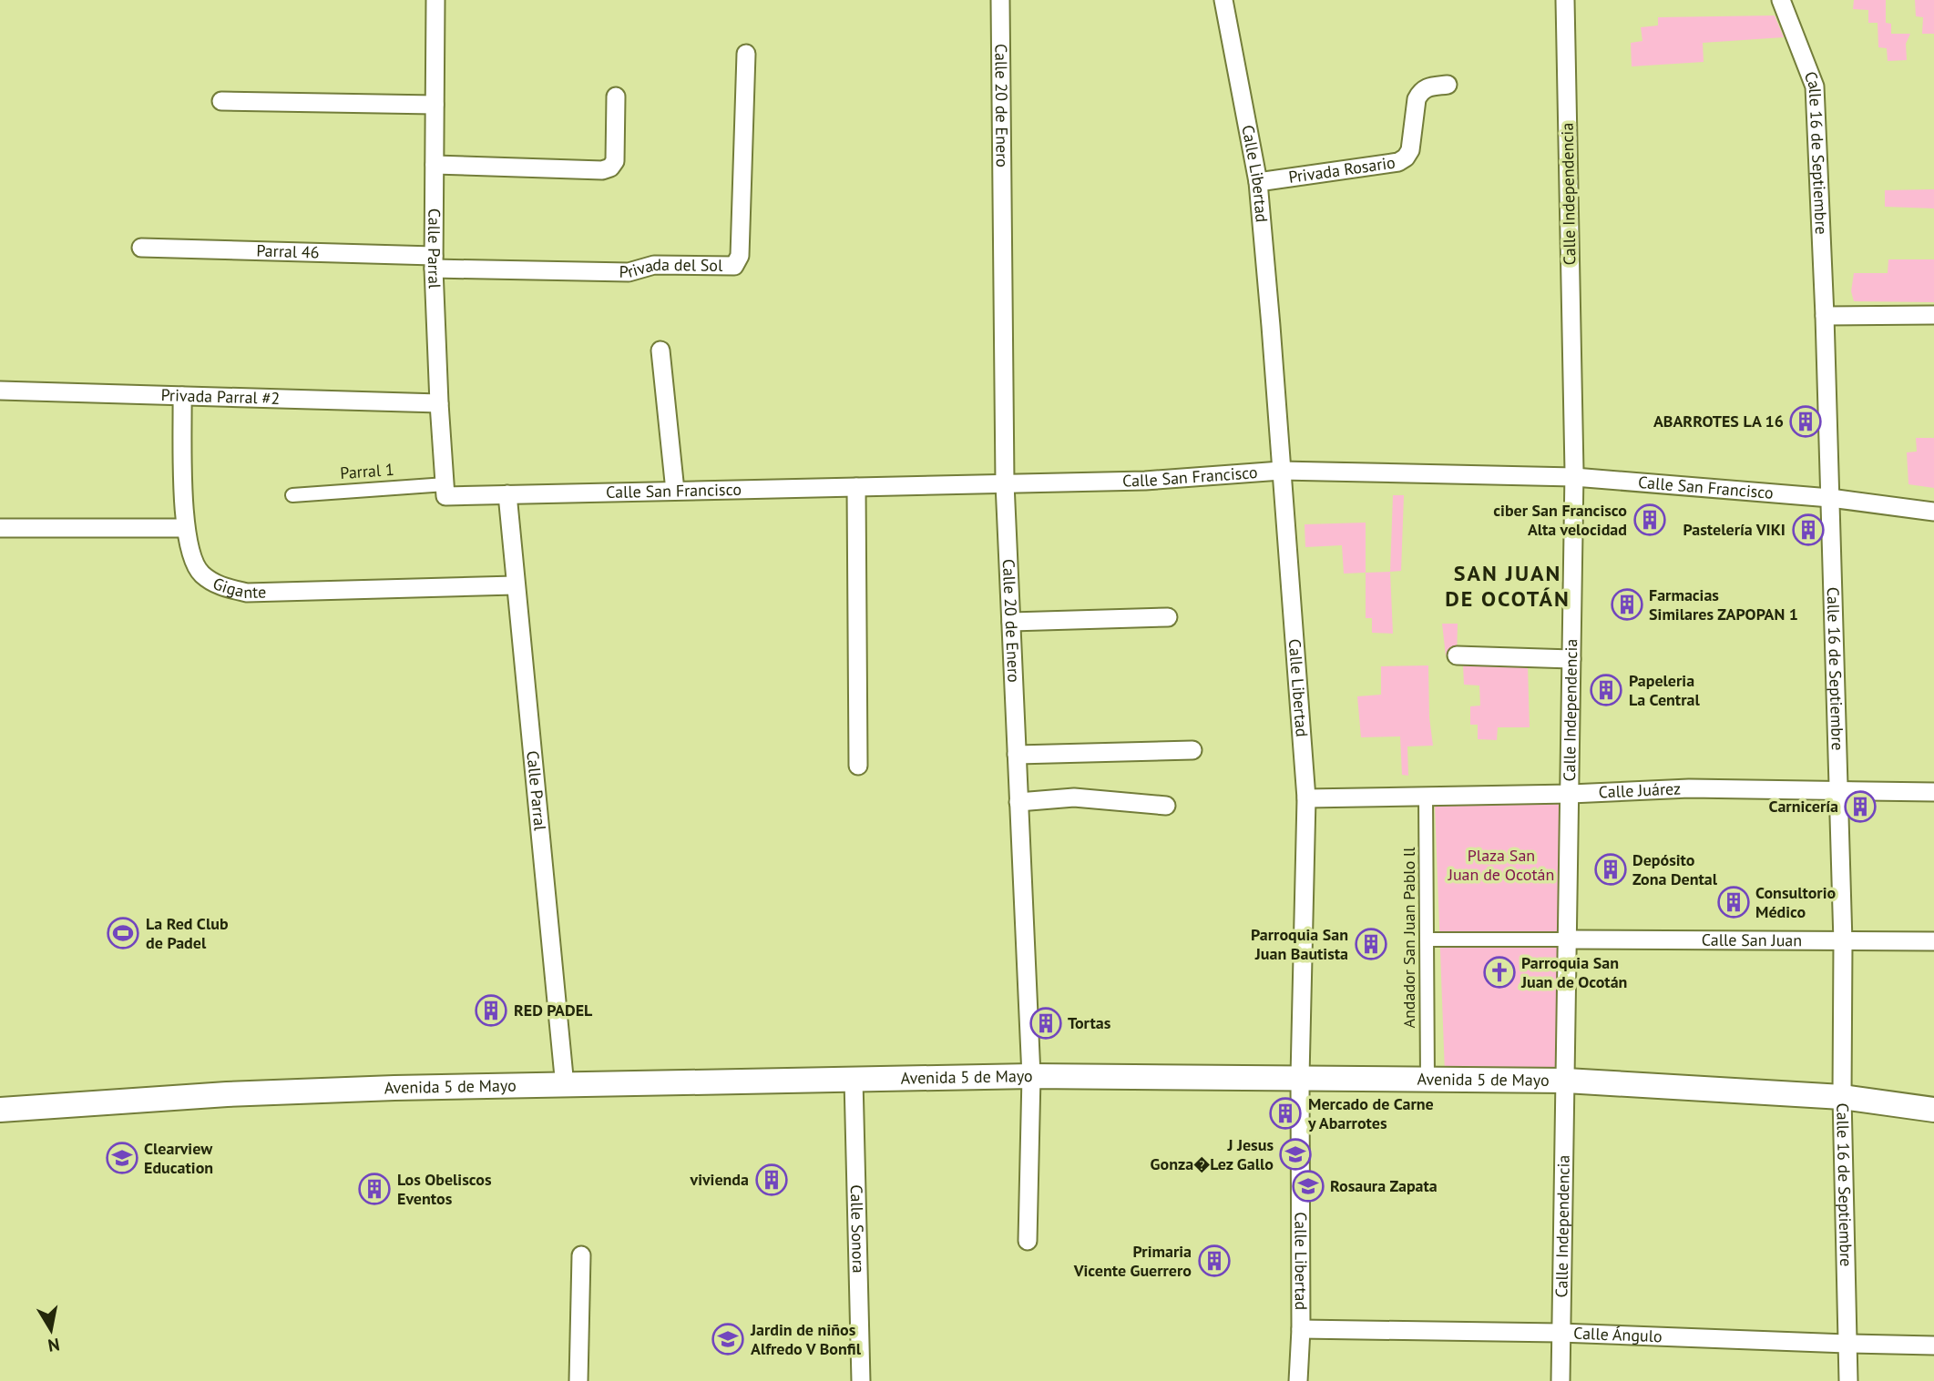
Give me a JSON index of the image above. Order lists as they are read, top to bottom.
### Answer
{
  "streets": {
    "main road": ["Avenida 5 de Mayo"],
    "street": [
      "Calle 20 de Enero",
      "Calle 16 de Septiembre",
      "Privada Rosario",
      "Calle Libertad",
      "Calle Independencia",
      "Calle Parral",
      "Parral 46",
      "Privada del Sol",
      "Privada Parral #2",
      "Parral 1",
      "Calle San Francisco",
      "Gigante",
      "Calle Juárez",
      "Andador San Juan Pablo ll",
      "Calle San Juan",
      "Calle Sonora",
      "Calle Ángulo"
    ]
  },
  "crossings": [
    ["Calle 20 de Enero", "Calle San Francisco"],
    ["Calle 20 de Enero", "Avenida 5 de Mayo"],
    ["Calle 16 de Septiembre", "Calle San Francisco"],
    ["Calle 16 de Septiembre", "Calle Juárez"],
    ["Calle 16 de Septiembre", "Calle San Juan"],
    ["Calle 16 de Septiembre", "Avenida 5 de Mayo"],
    ["Calle 16 de Septiembre", "Calle Ángulo"],
    ["Privada Rosario", "Calle Libertad"],
    ["Calle Libertad", "Calle San Francisco"],
    ["Calle Libertad", "Calle Juárez"],
    ["Calle Libertad", "Avenida 5 de Mayo"],
    ["Calle Libertad", "Calle Ángulo"],
    ["Calle Independencia", "Calle San Francisco"],
    ["Calle Independencia", "Calle Juárez"],
    ["Calle Independencia", "Calle San Juan"],
    ["Calle Independencia", "Avenida 5 de Mayo"],
    ["Calle Independencia", "Calle Ángulo"],
    ["Calle Parral", "Parral 46"],
    ["Calle Parral", "Privada del Sol"],
    ["Calle Parral", "Privada Parral #2"],
    ["Calle Parral", "Parral 1"],
    ["Calle Parral", "Calle San Francisco"],
    ["Calle Parral", "Gigante"],
    ["Calle Parral", "Avenida 5 de Mayo"],
    ["Parral 46", "Privada del Sol"],
    ["Privada Parral #2", "Gigante"],
    ["Parral 1", "Calle San Francisco"],
    ["Calle Juárez", "Andador San Juan Pablo ll"],
    ["Andador San Juan Pablo ll", "Avenida 5 de Mayo"],
    ["Avenida 5 de Mayo", "Calle Sonora"]
  ],
  "districts": ["SAN JUAN DE OCOTÁN"],
  "parks": ["Plaza San Juan de Ocotán"],
  "places": {
    "building": [
      "ABARROTES LA 16",
      "ciber San Francisco Alta velocidad",
      "Pastelería VIKI",
      "Farmacias Similares ZAPOPAN 1",
      "Papeleria La Central",
      "Carnicería",
      "Depósito Zona Dental",
      "Consultorio Médico",
      "Parroquia San Juan Bautista",
      "RED PADEL",
      "Tortas",
      "Mercado de Carne y Abarrotes",
      "vivienda",
      "Los Obeliscos Eventos",
      "Primaria Vicente Guerrero"
    ],
    "sports": ["La Red Club de Padel"],
    "church": ["Parroquia San Juan de Ocotán"],
    "school or university": [
      "J Jesus Gonza�Lez Gallo",
      "Clearview Education",
      "Rosaura Zapata",
      "Jardin de niños Alfredo V Bonfil"
    ]
  },
  "north": "bottom"
}
